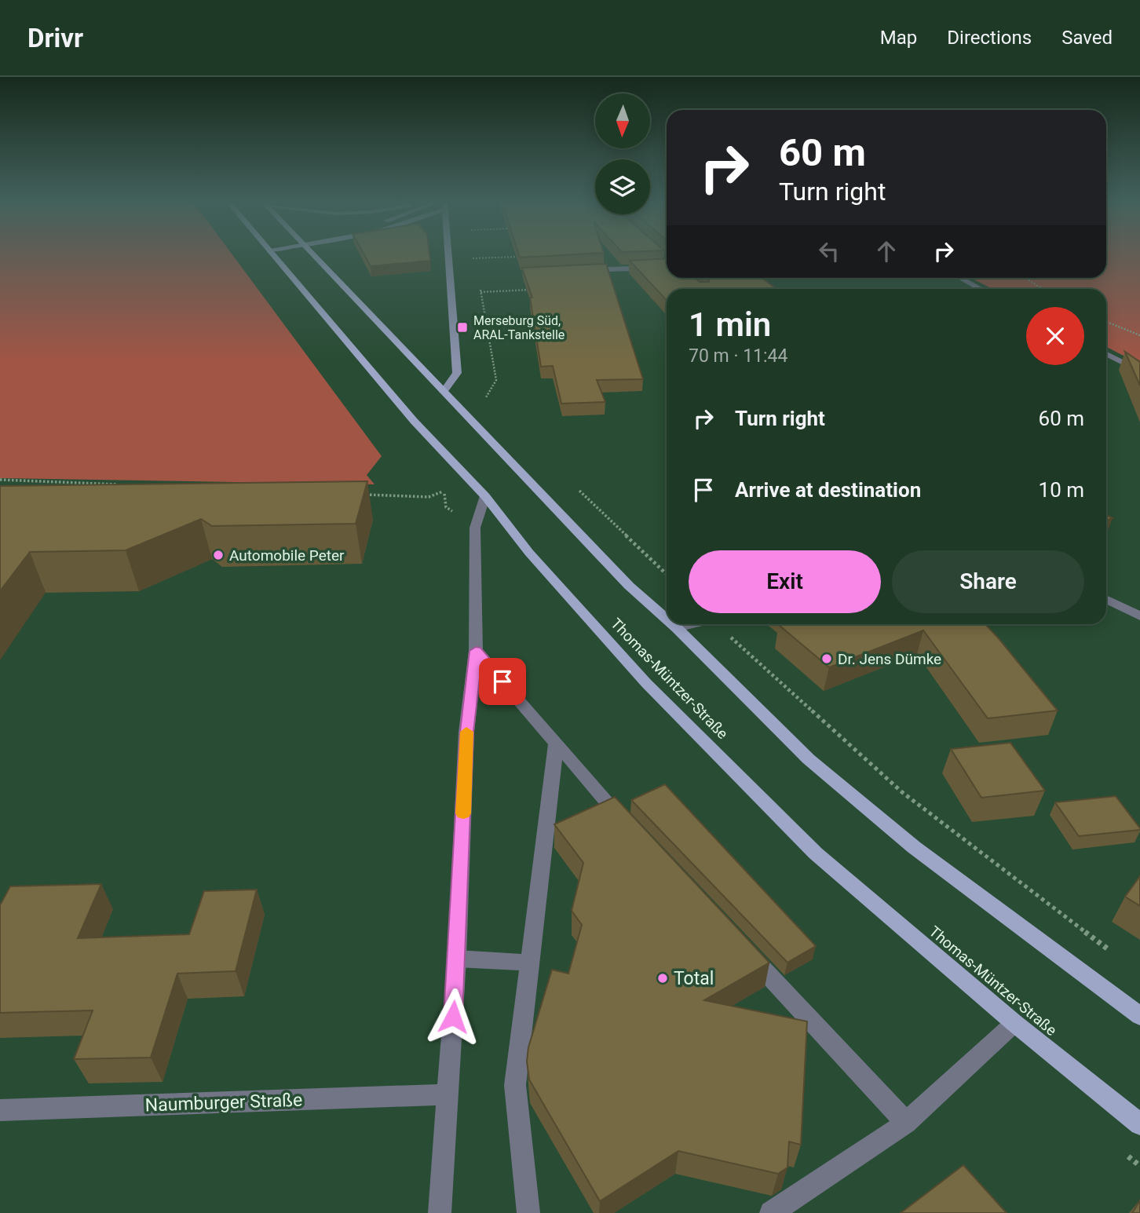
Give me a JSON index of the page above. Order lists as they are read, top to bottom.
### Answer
{
  "streets": {
    "main road": ["Thomas-Müntzer-Straße"],
    "street": ["Naumburger Straße"]
  },
  "places": {
    "transit": ["Merseburg Süd, ARAL-Tankstelle"],
    "other": ["Automobile Peter", "Dr. Jens Dümke", "Total"]
  },
  "north": "bottom",
  "page": {
    "header": "Drivr",
    "nav": ["Map", "Directions", "Saved"],
    "turn": ["60 m", "Turn right"],
    "heading": ["1 min", "70 m · 11:44"],
    "list": [
      {
        "name": "Turn right",
        "value": "60 m"
      },
      {
        "name": "Arrive at destination",
        "value": "10 m"
      }
    ],
    "buttons": ["Exit", "Share"]
  }
}
